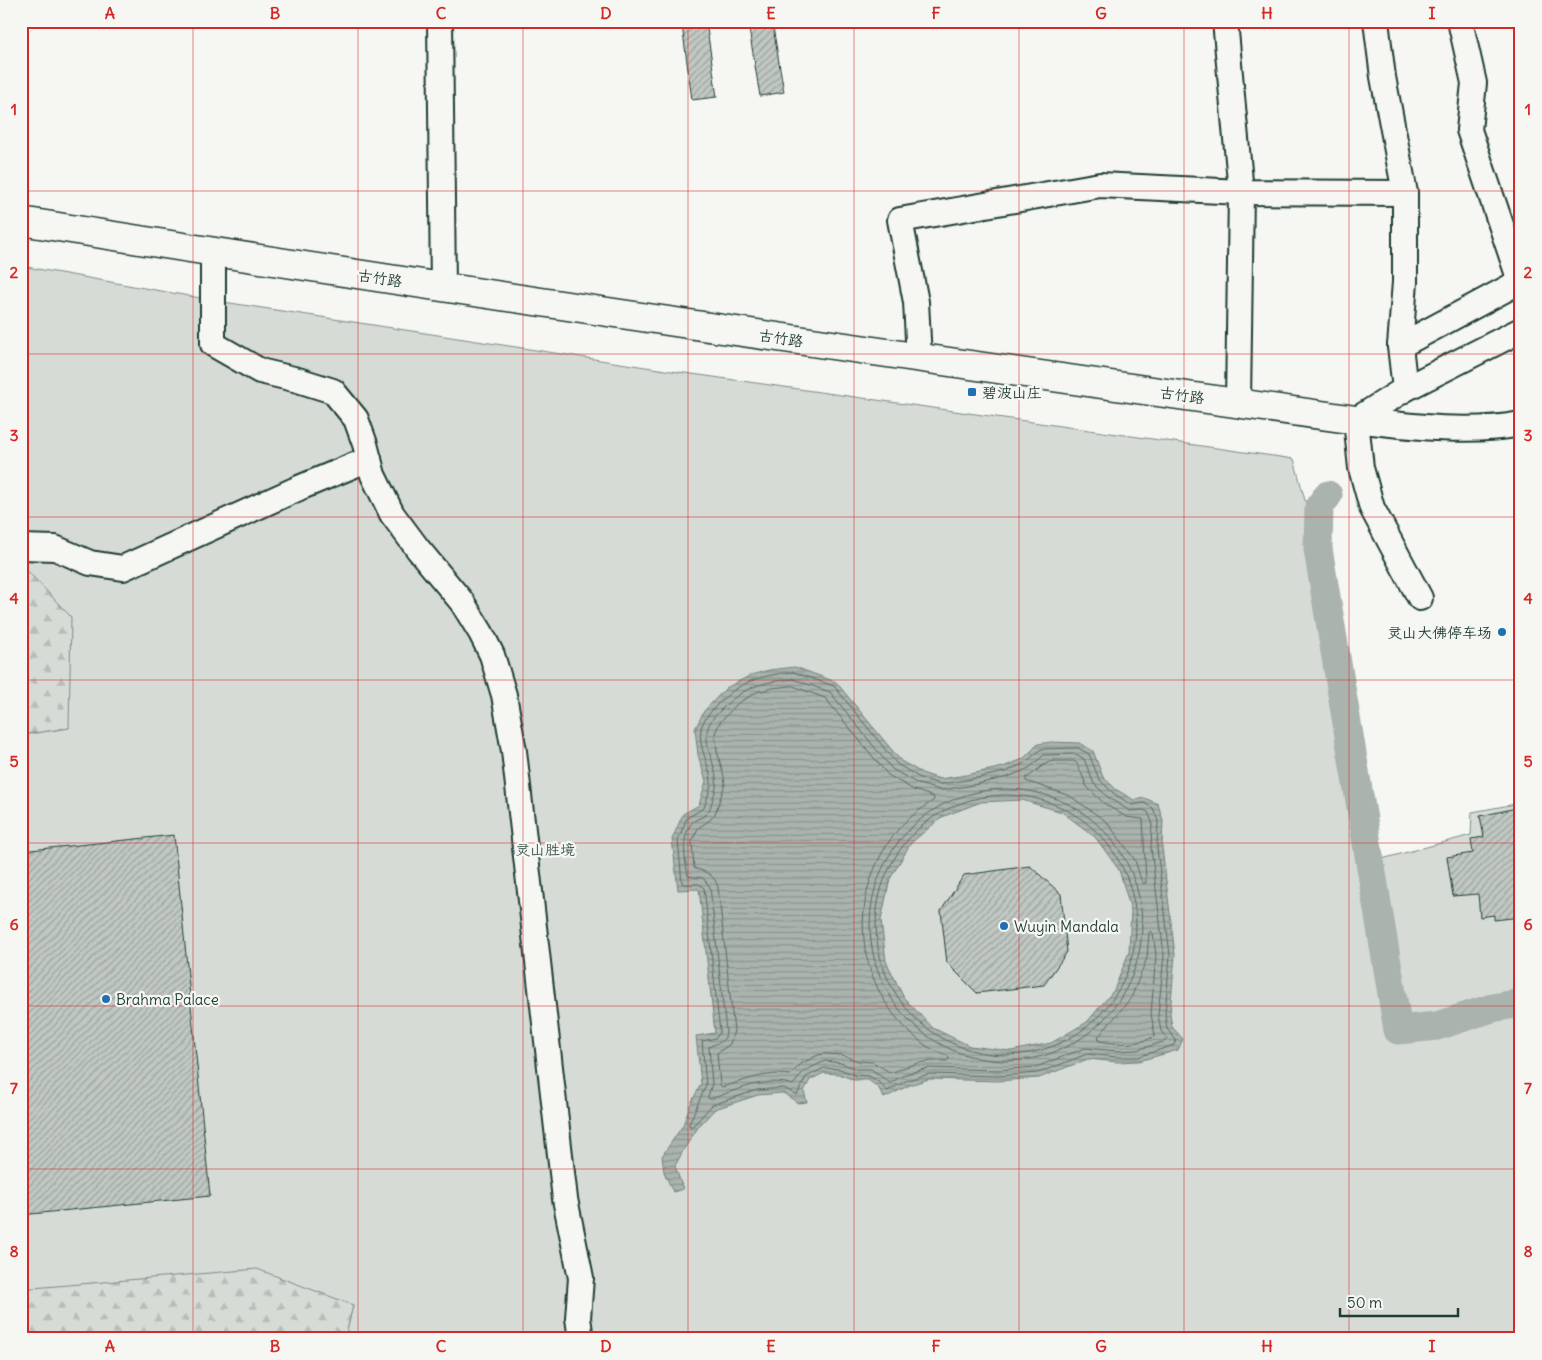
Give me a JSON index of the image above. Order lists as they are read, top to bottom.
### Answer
{
  "streets": {
    "main road": ["古竹路"]
  },
  "parks": ["灵山胜境"],
  "places": {
    "transit": ["碧波山庄"],
    "other": ["灵山大佛停车场", "Wuyin Mandala", "Brahma Palace"]
  },
  "scale_bar": "50 m",
  "grid": {
    "columns": [
      "A",
      "B",
      "C",
      "D",
      "E",
      "F",
      "G",
      "H",
      "I"
    ],
    "rows": [
      "1",
      "2",
      "3",
      "4",
      "5",
      "6",
      "7",
      "8"
    ]
  }
}
